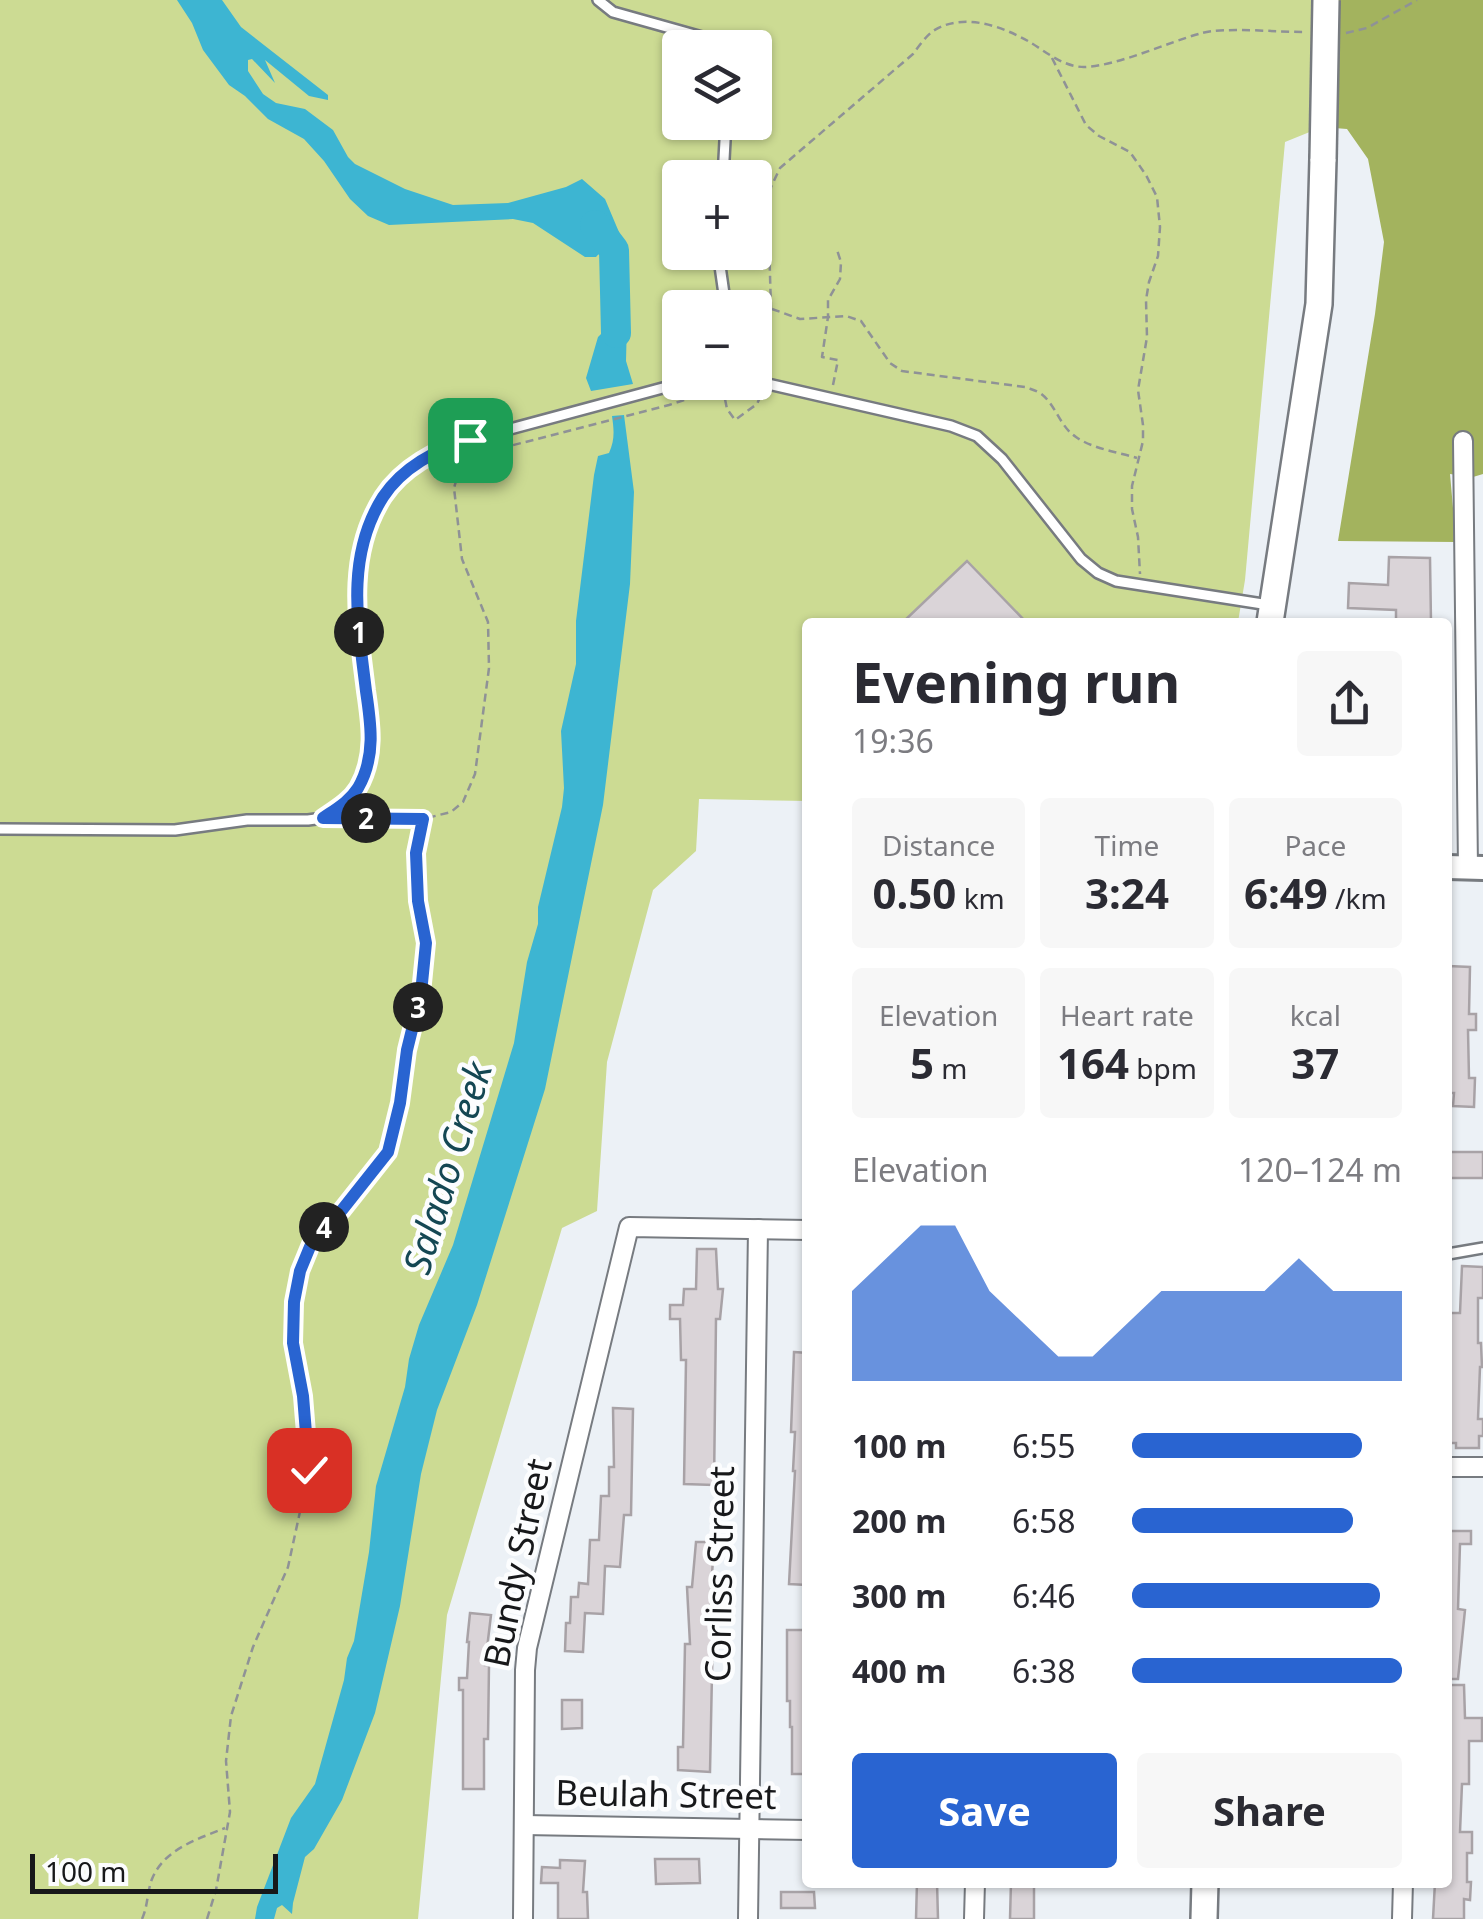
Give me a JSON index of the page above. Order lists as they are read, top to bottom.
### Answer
{
  "streets": {
    "street": ["Bundy Street", "Corliss Street", "Beulah Street"]
  },
  "crossings": [
    ["Bundy Street", "Corliss Street"],
    ["Bundy Street", "Beulah Street"],
    ["Corliss Street", "Beulah Street"]
  ],
  "water": ["Salado Creek"],
  "scale_bar": "100 m",
  "page": {
    "map_buttons": ["+", "−"],
    "pins": [
      "1",
      "2",
      "3",
      "4"
    ],
    "heading": ["Evening run", "19:36"],
    "stats": [
      ["Distance", "0.50 km"],
      ["Time", "3:24"],
      ["Pace", "6:49 /km"],
      ["Elevation", "5 m"],
      ["Heart rate", "164 bpm"],
      ["kcal", "37"]
    ],
    "chart": ["Elevation", "120–124 m"],
    "list": [
      {
        "name": "100 m",
        "note": "6:55"
      },
      {
        "name": "200 m",
        "note": "6:58"
      },
      {
        "name": "300 m",
        "note": "6:46"
      },
      {
        "name": "400 m",
        "note": "6:38"
      }
    ],
    "buttons": ["Save", "Share"],
    "scale": "100 m"
  }
}
